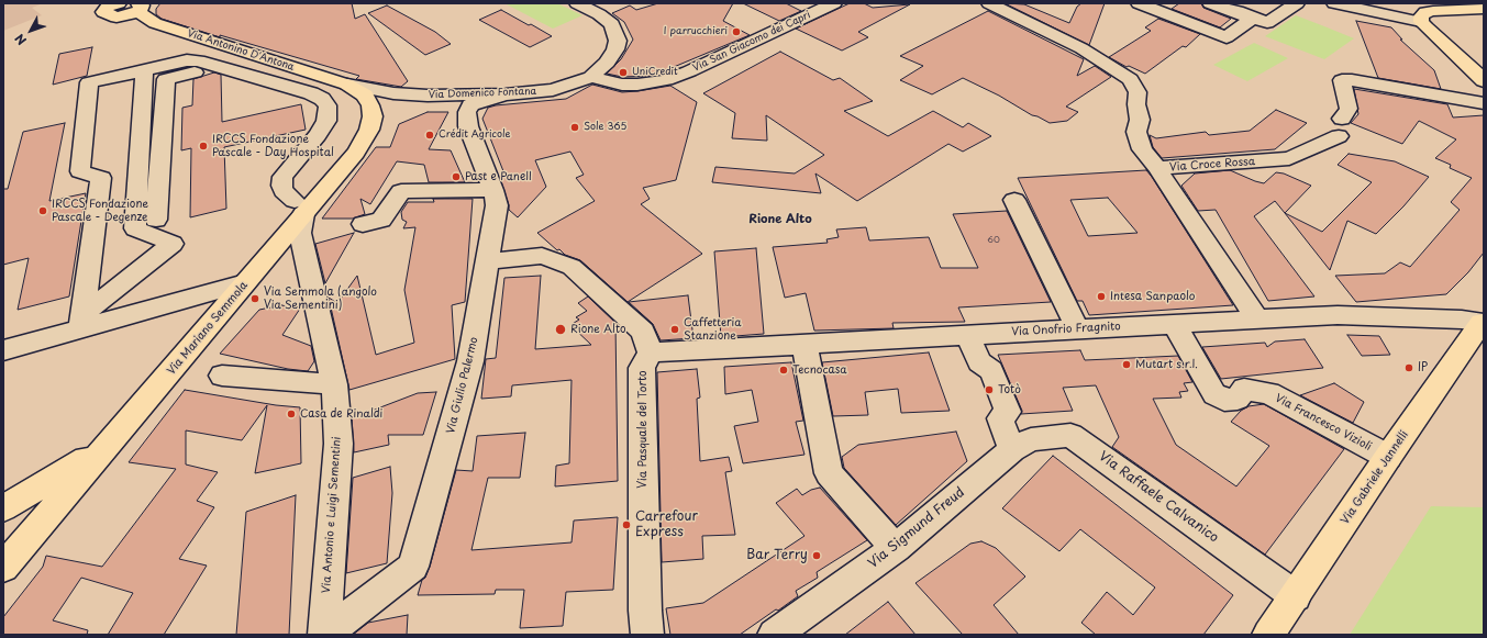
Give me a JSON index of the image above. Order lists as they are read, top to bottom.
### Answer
{
  "streets": {
    "main road": ["Via Antonino D'Antona", "Via Mariano Semmola", "Via Gabriele Jannelli"],
    "street": [
      "Via San Giacomo dei Capri",
      "Via Domenico Fontana",
      "Via Croce Rossa",
      "Via Onofrio Fragnito",
      "Via Giulio Palermo",
      "Via Francesco Vizioli",
      "Via Pasquale del Torto",
      "Via Raffaele Calvanico",
      "Via Antonio e Luigi Sementini",
      "Via Sigmund Freud"
    ]
  },
  "crossings": [
    ["Via San Giacomo dei Capri", "Via Domenico Fontana"],
    ["Via Antonino D'Antona", "Via Domenico Fontana"],
    ["Via Antonino D'Antona", "Via Mariano Semmola"],
    ["Via Domenico Fontana", "Via Mariano Semmola"],
    ["Via Domenico Fontana", "Via Giulio Palermo"],
    ["Via Croce Rossa", "Via Onofrio Fragnito"],
    ["Via Mariano Semmola", "Via Antonio e Luigi Sementini"],
    ["Via Onofrio Fragnito", "Via Francesco Vizioli"],
    ["Via Onofrio Fragnito", "Via Pasquale del Torto"],
    ["Via Onofrio Fragnito", "Via Gabriele Jannelli"],
    ["Via Giulio Palermo", "Via Antonio e Luigi Sementini"],
    ["Via Francesco Vizioli", "Via Gabriele Jannelli"],
    ["Via Gabriele Jannelli", "Via Raffaele Calvanico"],
    ["Via Raffaele Calvanico", "Via Sigmund Freud"]
  ],
  "districts": ["Rione Alto"],
  "places": [
    "I parrucchieri",
    "UniCredit",
    "Sole 365",
    "Crédit Agricole",
    "IRCCS Fondazione Pascale - Day Hospital",
    "Past e Panell",
    "IRCCS Fondazione Pascale - Degenze",
    "Intesa Sanpaolo",
    "Via Semmola (angolo Via Sementini)",
    "Rione Alto",
    "Caffetteria Stanzione",
    "Mutart s.r.l.",
    "IP",
    "Tecnocasa",
    "Totò",
    "Casa de Rinaldi",
    "Carrefour Express",
    "Bar Terry"
  ],
  "house_numbers": ["60"],
  "north": "bottom left"
}
